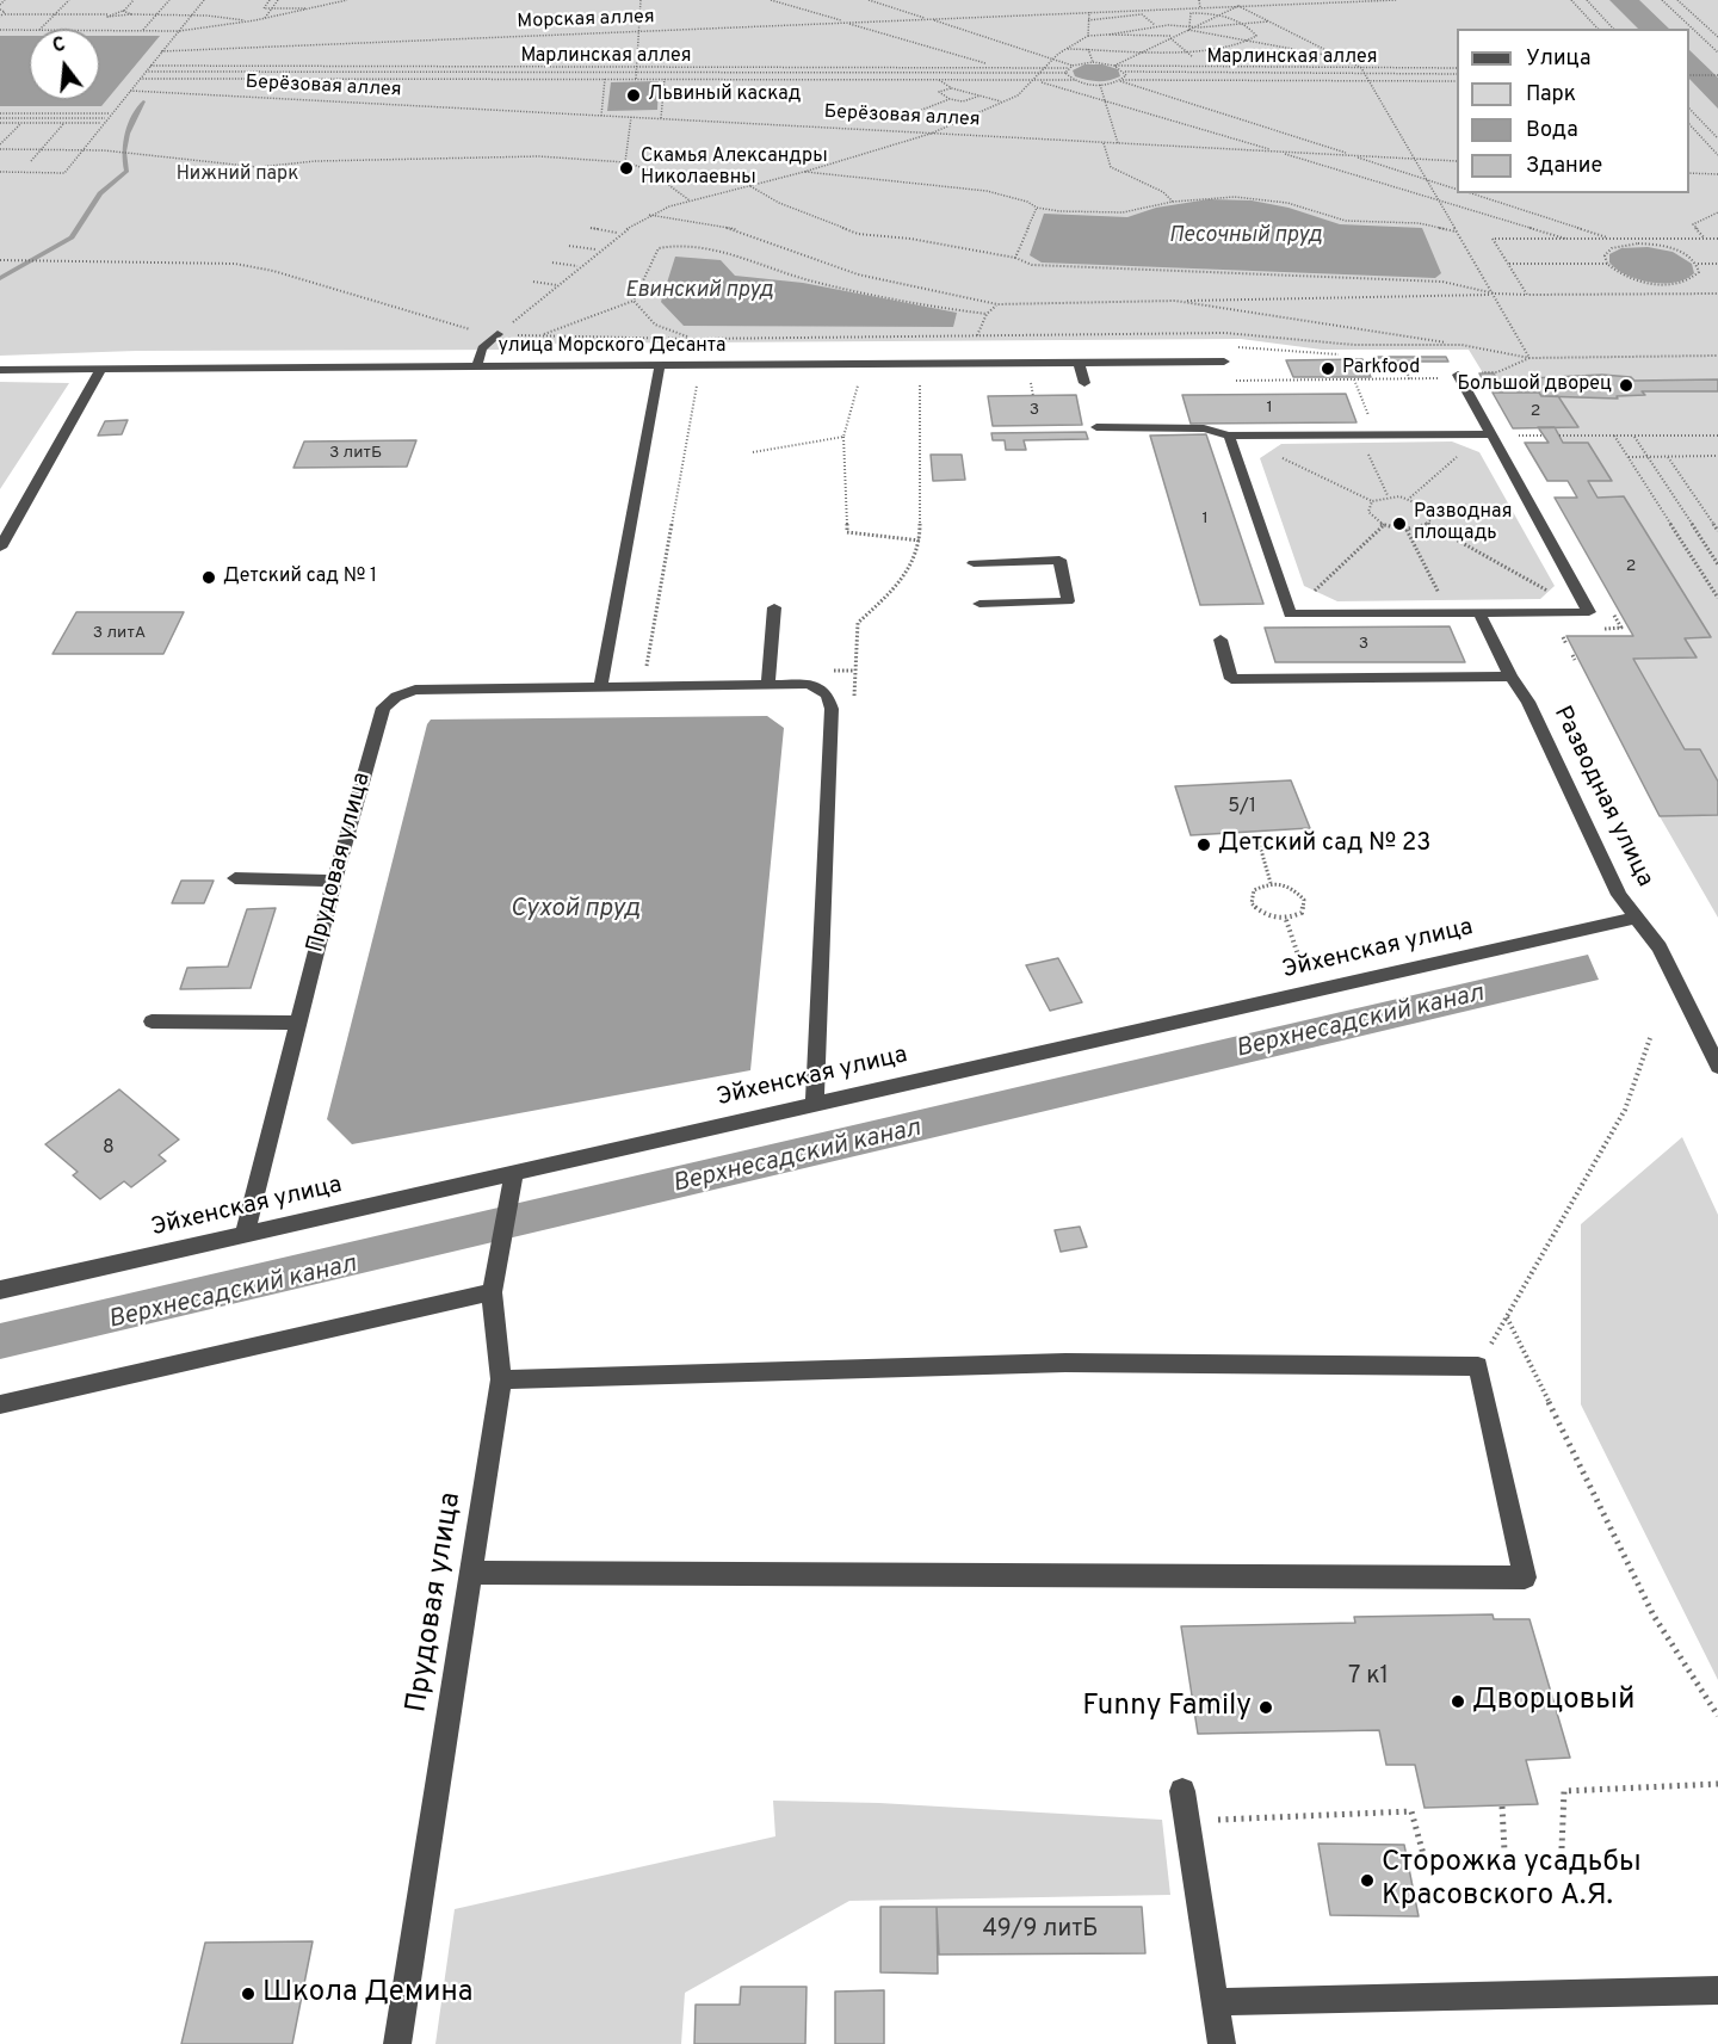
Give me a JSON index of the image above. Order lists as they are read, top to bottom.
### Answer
{
  "streets": {
    "street": [
      "улица Морского Десанта",
      "Разводная улица",
      "Прудовая улица",
      "Эйхенская улица"
    ],
    "path": ["Морская аллея", "Марлинская аллея", "Берёзовая аллея"]
  },
  "crossings": [
    ["Разводная улица", "Эйхенская улица"],
    ["Прудовая улица", "Эйхенская улица"]
  ],
  "water": [
    "Песочный пруд",
    "Евинский пруд",
    "Сухой пруд",
    "Верхнесадский канал"
  ],
  "parks": ["Нижний парк"],
  "places": [
    "Львиный каскад",
    "Скамья Александры Николаевны",
    "Parkfood",
    "Большой дворец",
    "Разводная площадь",
    "Детский сад № 1",
    "Детский сад № 23",
    "Дворцовый",
    "Funny Family",
    "Сторожка усадьбы Красовского А.Я.",
    "Школа Демина"
  ],
  "house_numbers": [
    "1",
    "3",
    "2",
    "3 литБ",
    "1",
    "2",
    "3 литА",
    "3",
    "5/1",
    "8",
    "7 к1",
    "49/9 литБ"
  ],
  "legend": [
    "Улица",
    "Парк",
    "Вода",
    "Здание"
  ],
  "north": "top"
}
